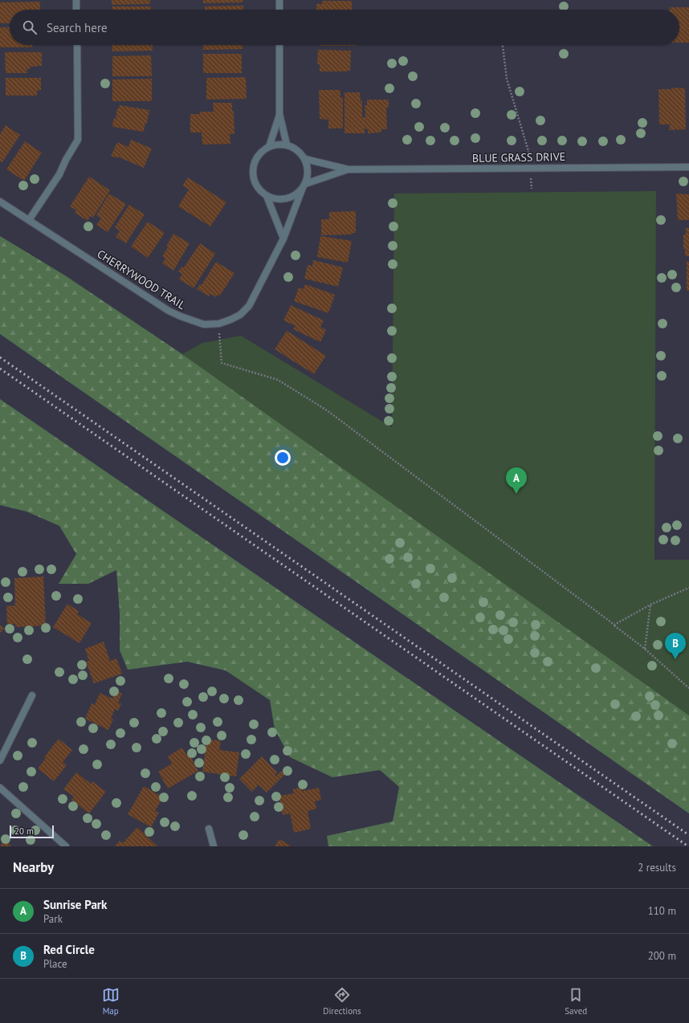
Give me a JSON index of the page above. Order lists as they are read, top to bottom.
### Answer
{
  "streets": {
    "street": ["BLUE GRASS DRIVE", "CHERRYWOOD TRAIL"]
  },
  "crossings": [
    ["BLUE GRASS DRIVE", "CHERRYWOOD TRAIL"]
  ],
  "scale_bar": "20 m",
  "page": {
    "search": "Search here",
    "pins": ["A", "B"],
    "scale": "20 m",
    "heading": ["Nearby", "2 results"],
    "list": [
      {
        "mark": "A",
        "name": "Sunrise Park",
        "note": "Park",
        "value": "110 m"
      },
      {
        "mark": "B",
        "name": "Red Circle",
        "note": "Place",
        "value": "200 m"
      }
    ],
    "nav": ["Map", "Directions", "Saved"]
  }
}
